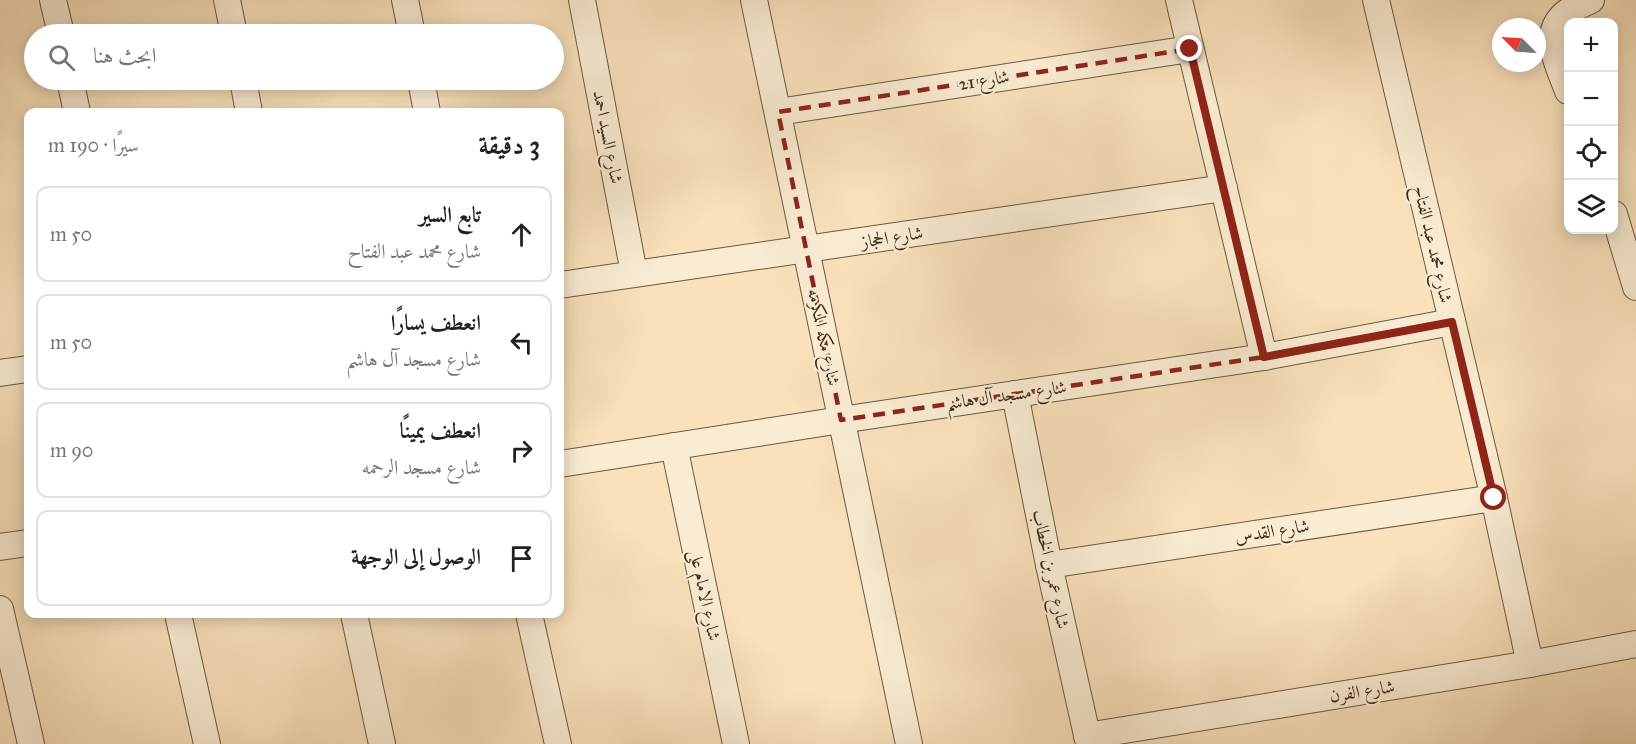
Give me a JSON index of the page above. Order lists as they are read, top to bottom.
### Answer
{
  "streets": {
    "street": [
      "شارع 21",
      "شارع السيد احمد",
      "شارع الحجاز",
      "شارع محمد عبد الفتاح",
      "شارع مكه المكرمه",
      "شارع مسجد آل هاشم",
      "شارع القدس",
      "شارع عمر بن الخطاب",
      "شارع الامام على",
      "شارع الفرن"
    ]
  },
  "crossings": [
    ["شارع 21", "شارع مكه المكرمه"],
    ["شارع السيد احمد", "شارع الحجاز"],
    ["شارع الحجاز", "شارع مكه المكرمه"],
    ["شارع محمد عبد الفتاح", "شارع مسجد آل هاشم"],
    ["شارع محمد عبد الفتاح", "شارع القدس"],
    ["شارع محمد عبد الفتاح", "شارع الفرن"],
    ["شارع مكه المكرمه", "شارع مسجد آل هاشم"],
    ["شارع مسجد آل هاشم", "شارع عمر بن الخطاب"],
    ["شارع مسجد آل هاشم", "شارع الامام على"],
    ["شارع القدس", "شارع عمر بن الخطاب"],
    ["شارع عمر بن الخطاب", "شارع الفرن"]
  ],
  "north": "top left",
  "page": {
    "map_buttons": ["+", "−"],
    "search": "ابحث هنا",
    "heading": ["3 دقيقة", "سيرًا · 190 m"],
    "list": [
      ["تابع السير", "شارع محمد عبد الفتاح", "50 m"],
      ["انعطف يسارًا", "شارع مسجد آل هاشم", "50 m"],
      ["انعطف يمينًا", "شارع مسجد الرحمه", "90 m"],
      "الوصول إلى الوجهة"
    ]
  }
}
